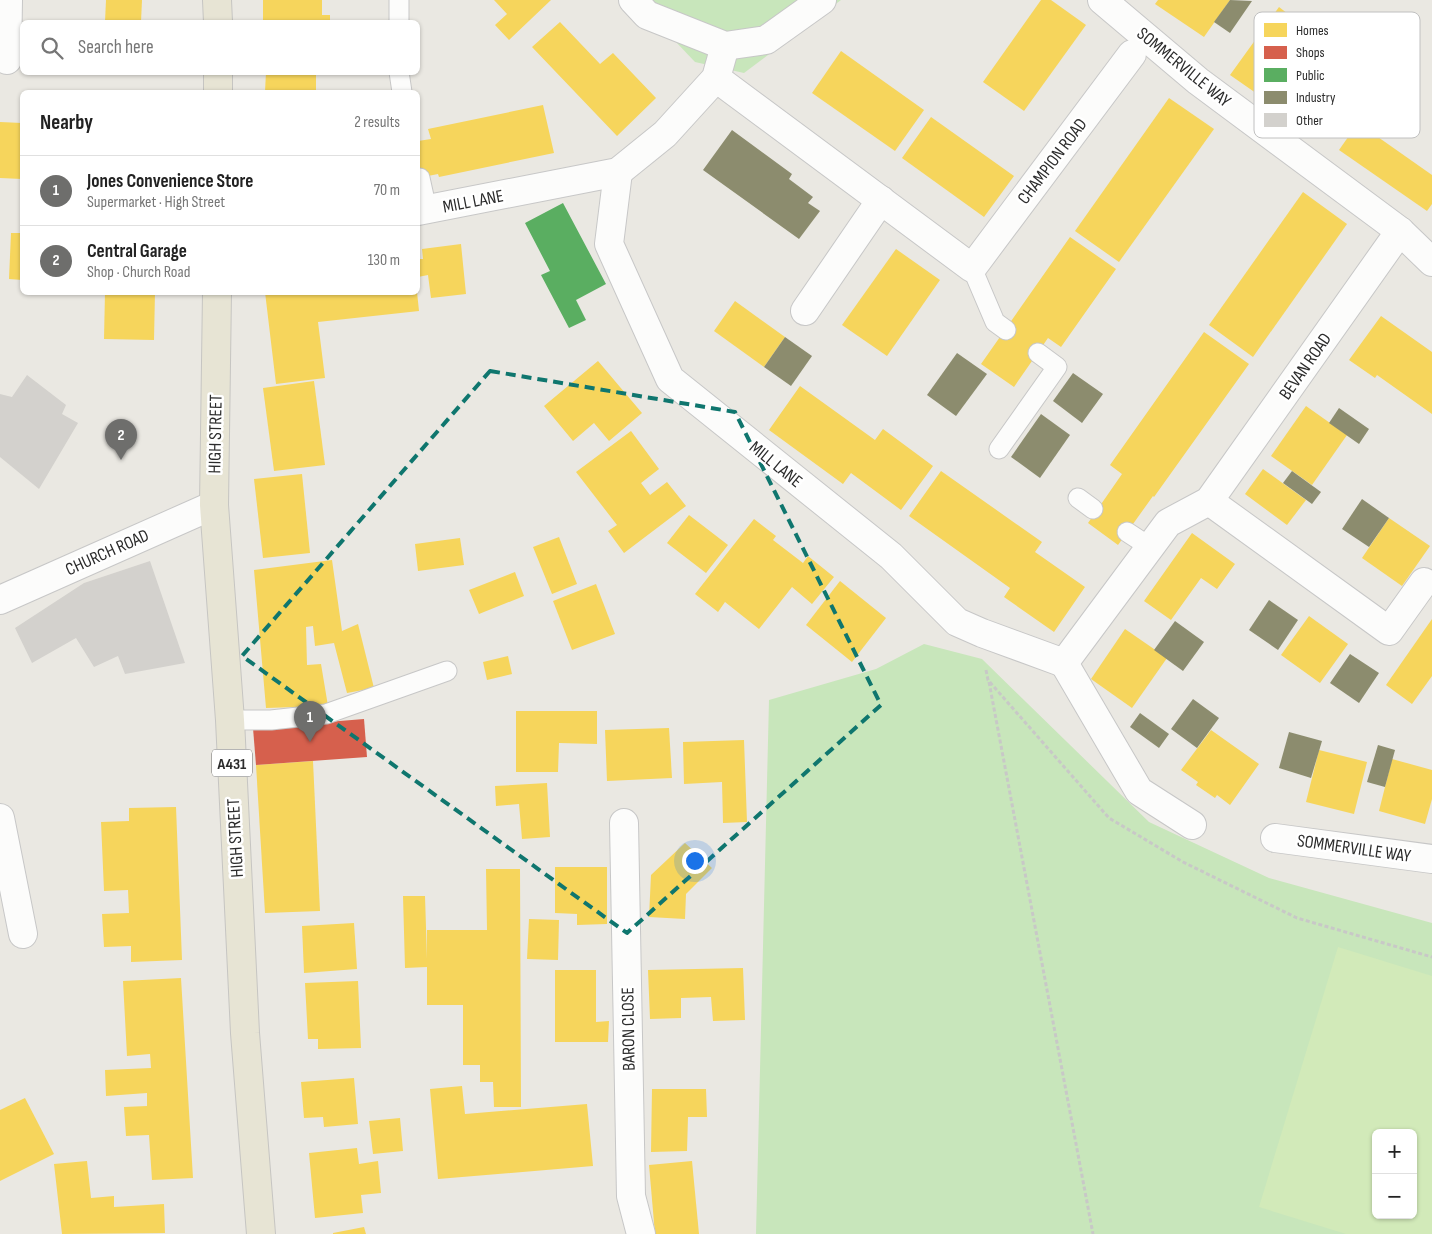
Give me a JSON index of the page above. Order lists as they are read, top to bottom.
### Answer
{
  "streets": {
    "main road": ["HIGH STREET", "A431"],
    "street": [
      "SOMMERVILLE WAY",
      "CHAMPION ROAD",
      "MILL LANE",
      "BEVAN ROAD",
      "CHURCH ROAD",
      "BARON CLOSE"
    ]
  },
  "crossings": [
    ["SOMMERVILLE WAY", "BEVAN ROAD"],
    ["MILL LANE", "BEVAN ROAD"],
    ["HIGH STREET", "CHURCH ROAD"]
  ],
  "legend": [
    "Homes",
    "Shops",
    "Public",
    "Industry",
    "Other"
  ],
  "page": {
    "search": "Search here",
    "heading": ["Nearby", "2 results"],
    "list": [
      {
        "mark": "1",
        "name": "Jones Convenience Store",
        "note": "Supermarket · High Street",
        "value": "70 m"
      },
      {
        "mark": "2",
        "name": "Central Garage",
        "note": "Shop · Church Road",
        "value": "130 m"
      }
    ],
    "pins": ["2", "1"],
    "map_buttons": ["+", "−"]
  }
}
